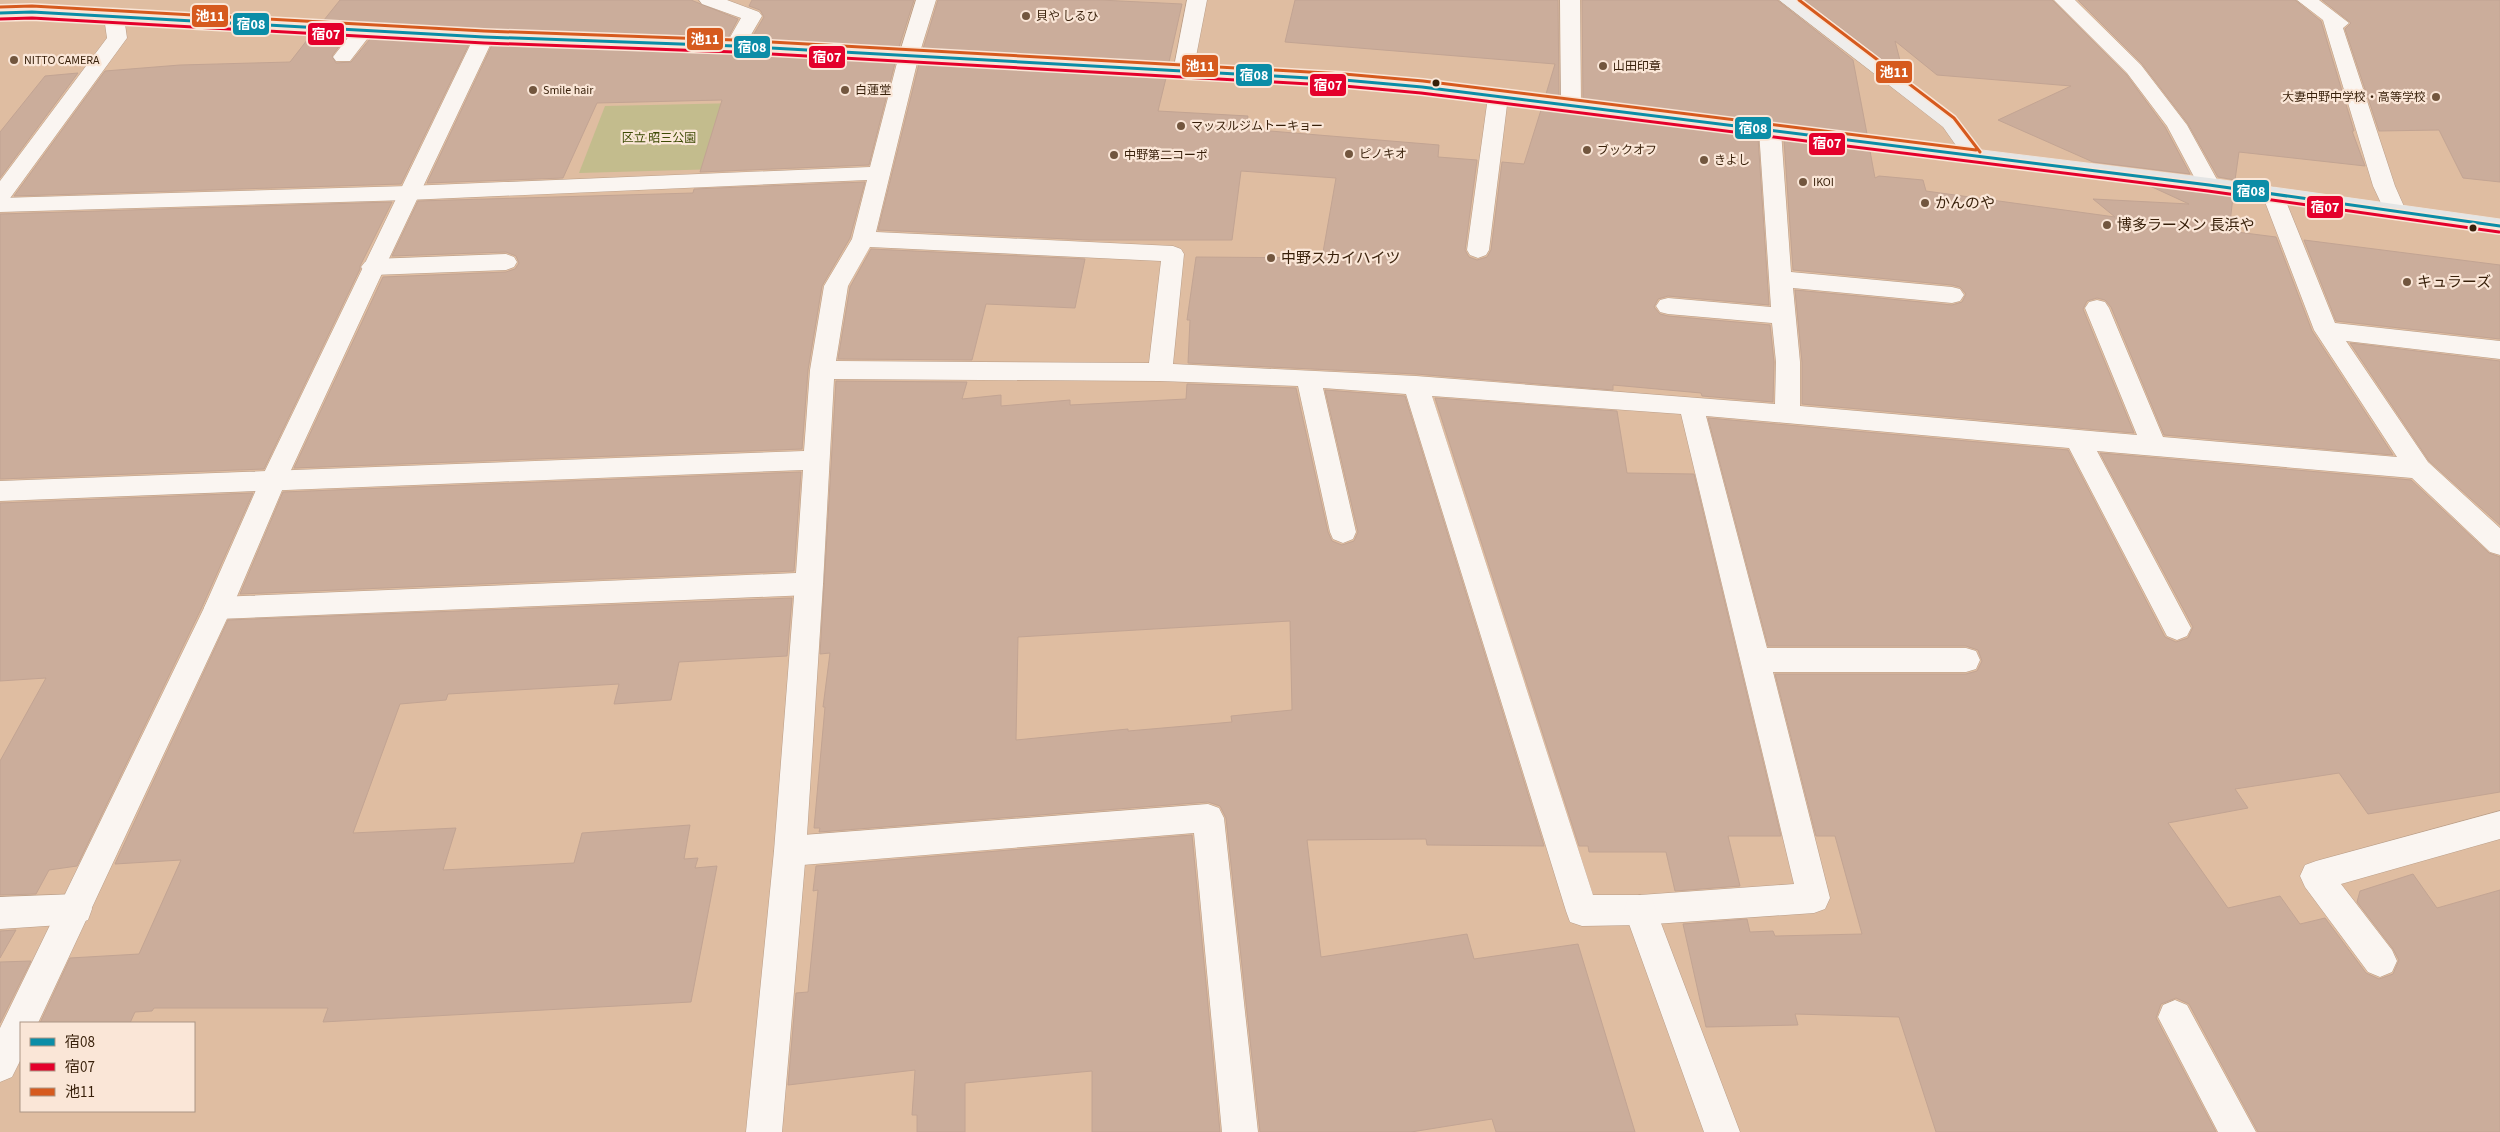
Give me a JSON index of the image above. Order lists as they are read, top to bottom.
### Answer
{
  "parks": ["区立 昭三公園"],
  "places": [
    "貝や しるひ",
    "NITTO CAMERA",
    "山田印章",
    "Smile hair",
    "白蓮堂",
    "大妻中野中学校・高等学校",
    "マッスルジムトーキョー",
    "ブックオフ",
    "ピノキオ",
    "中野第二コーポ",
    "きよし",
    "IKOI",
    "かんのや",
    "博多ラーメン 長浜や",
    "中野スカイハイツ",
    "キュラーズ"
  ],
  "lines": ["transit line 池11", "transit line 宿08", "transit line 宿07"],
  "legend": ["宿08", "宿07", "池11"]
}
